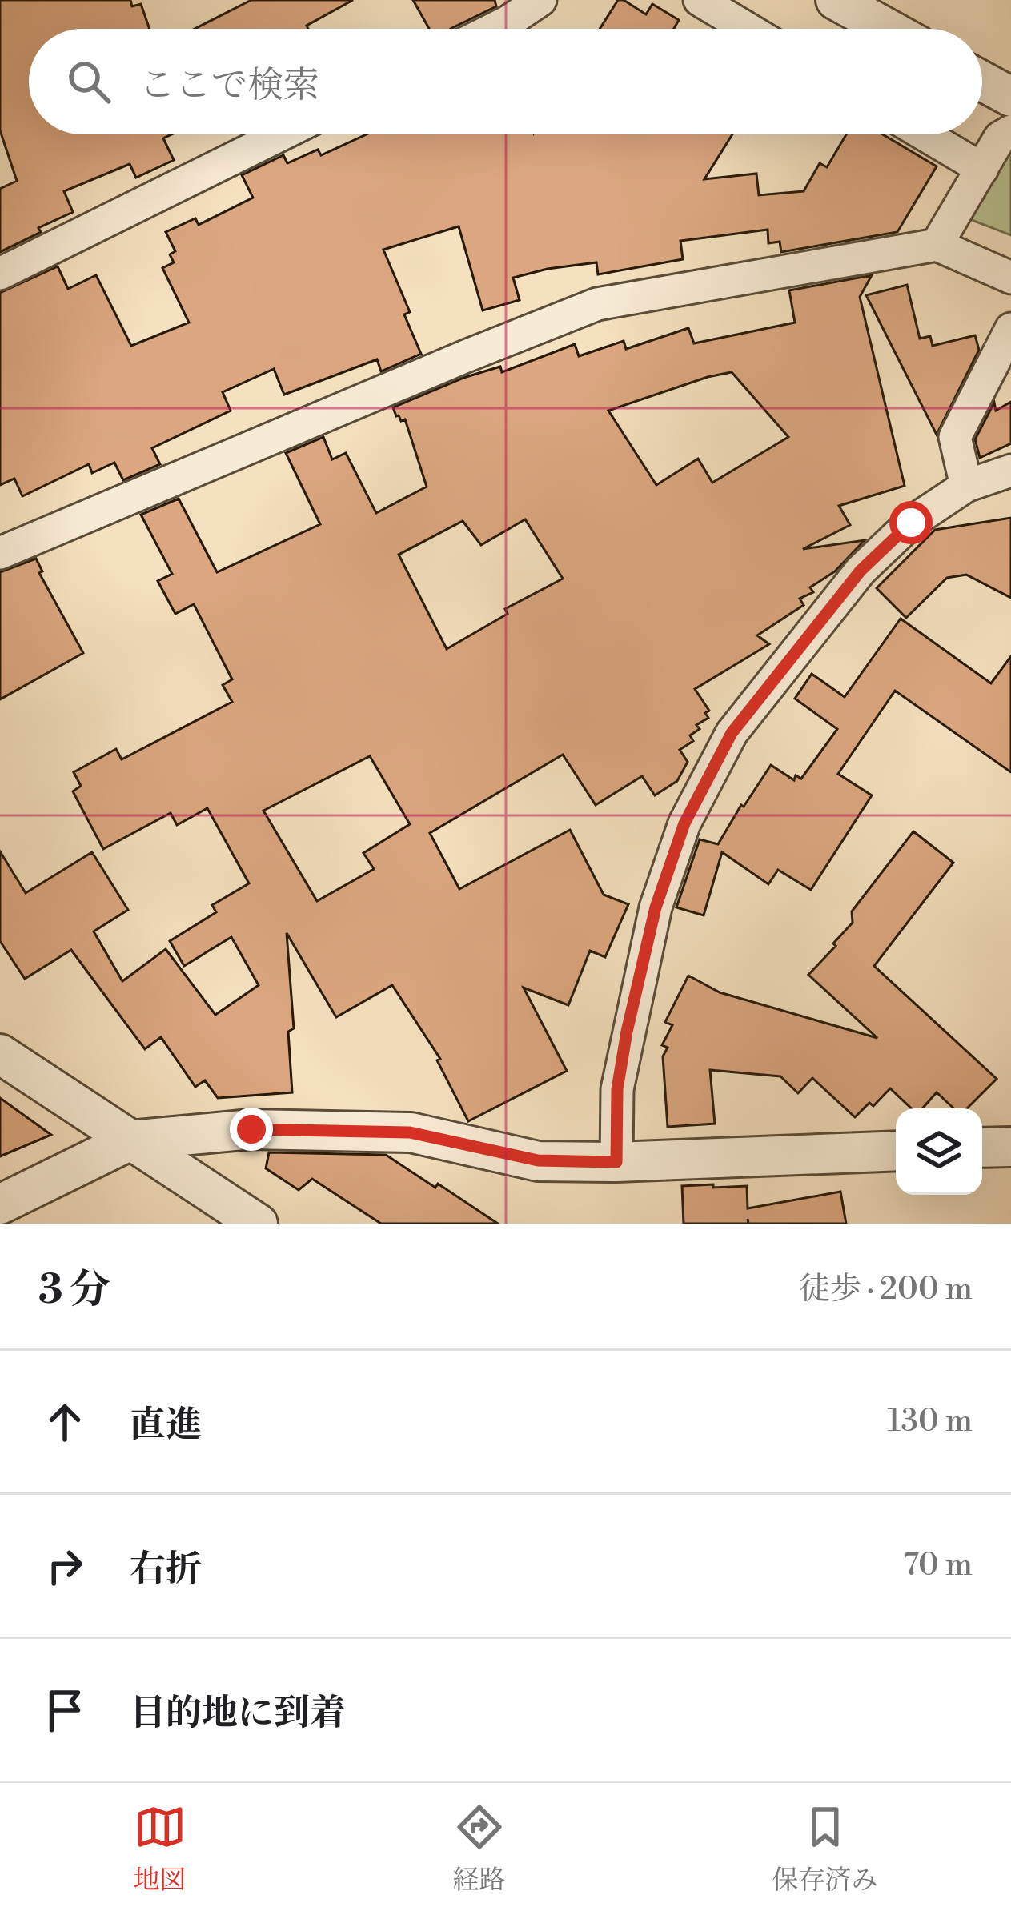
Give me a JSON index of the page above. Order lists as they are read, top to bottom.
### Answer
{
  "page": {
    "search": "ここで検索",
    "heading": ["3 分", "徒歩 · 200 m"],
    "list": [
      ["直進", "130 m"],
      ["右折", "70 m"],
      "目的地に到着"
    ],
    "nav": ["地図", "経路", "保存済み"]
  }
}
